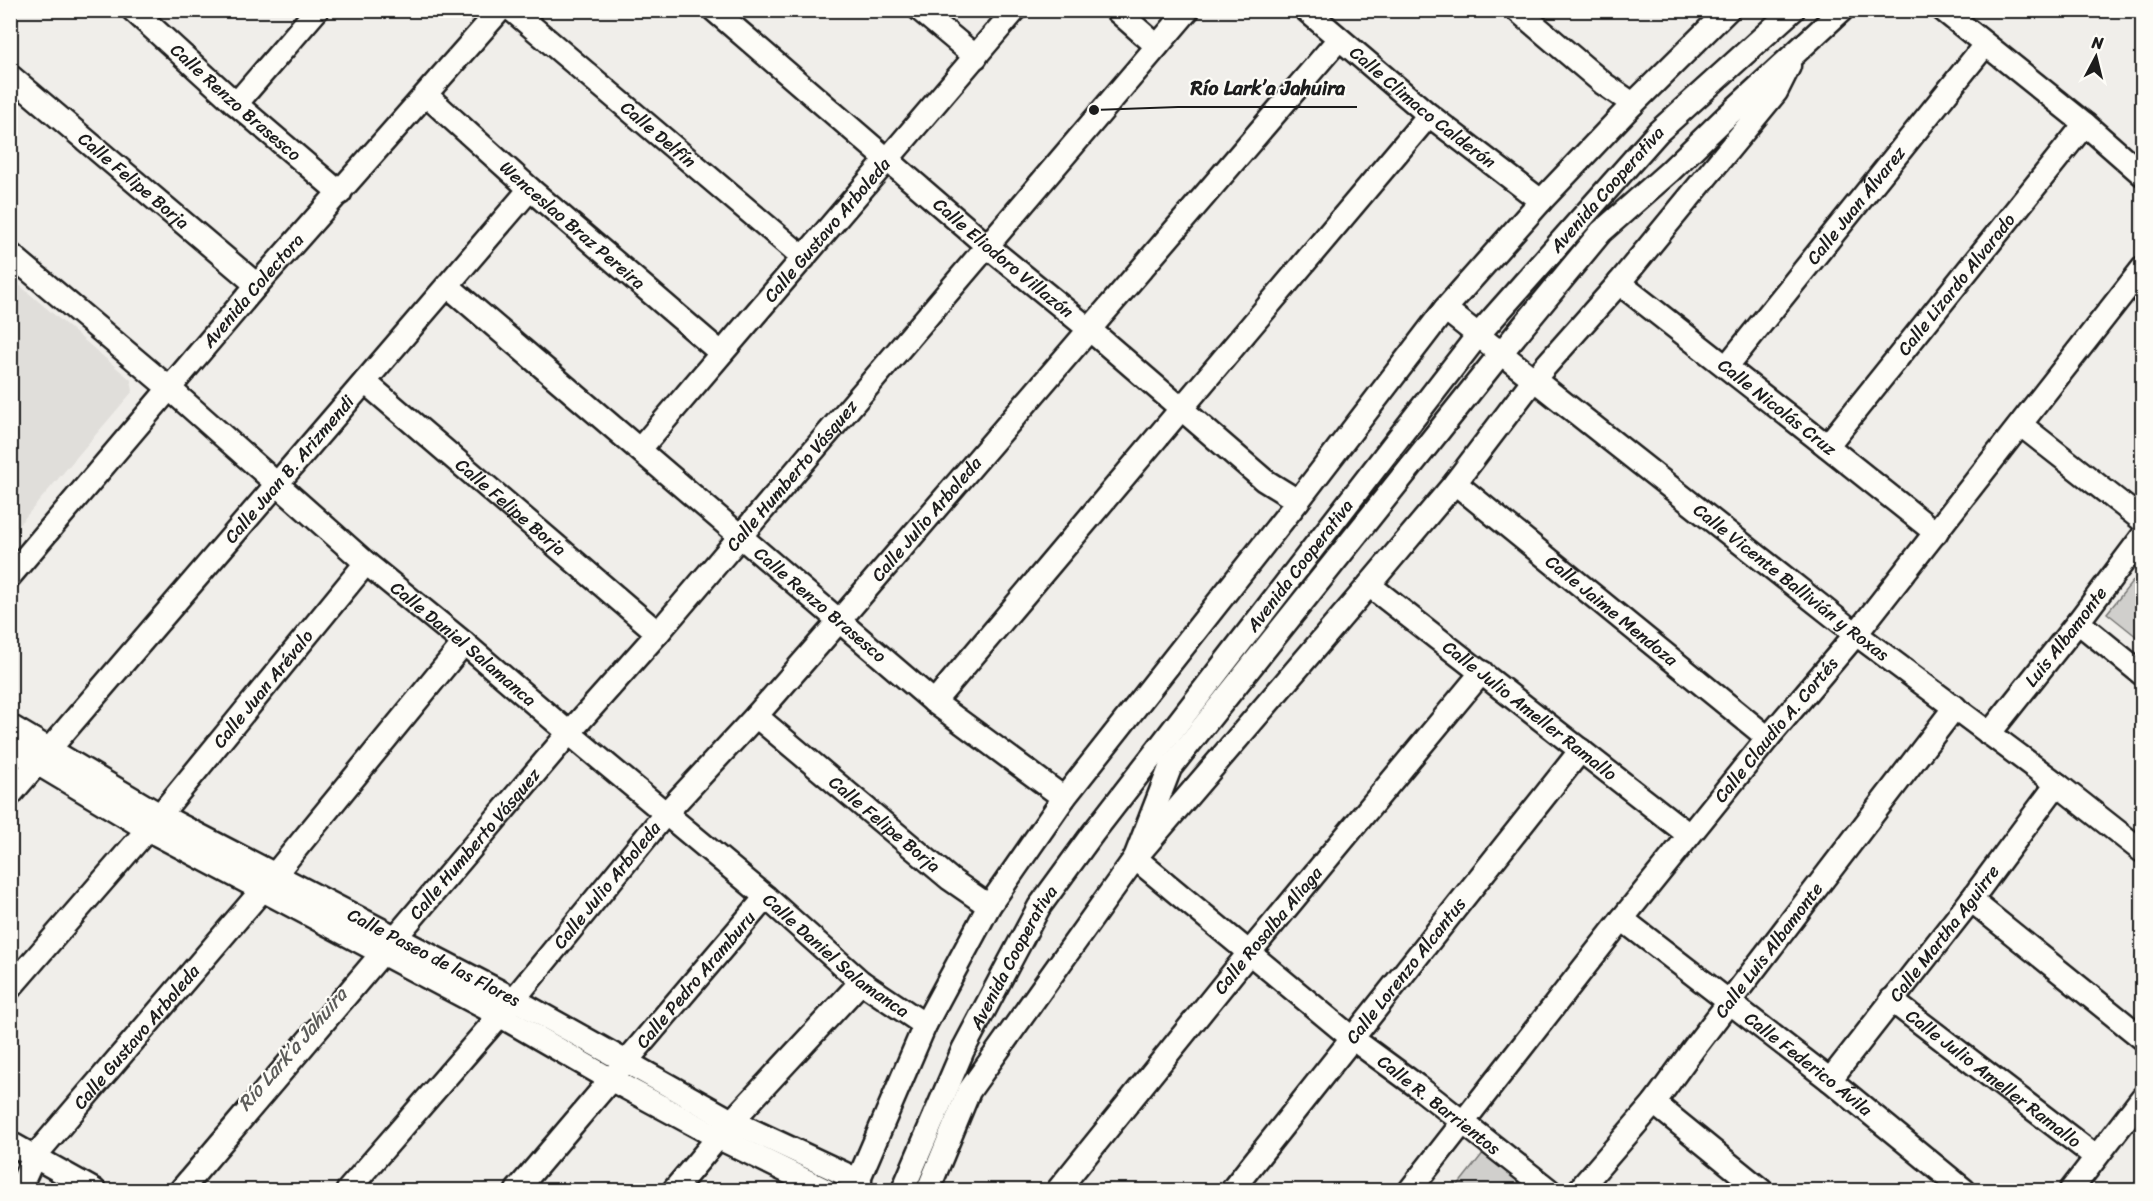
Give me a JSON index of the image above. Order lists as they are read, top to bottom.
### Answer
{
  "streets": {
    "street": [
      "Calle Renzo Brasesco",
      "Calle Climaco Calderón",
      "Calle Delfín",
      "Calle Felipe Borja",
      "Avenida Cooperativa",
      "Calle Juan Álvarez",
      "Wenceslao Braz Pereira",
      "Calle Gustavo Arboleda",
      "Calle Eliodoro Villazón",
      "Calle Lizardo Alvarado",
      "Avenida Colectora",
      "Calle Nicolás Cruz",
      "Calle Juan B. Arizmendi",
      "Calle Humberto Vásquez",
      "Calle Julio Arboleda",
      "Calle Vicente Ballivián y Roxas",
      "Calle Jaime Mendoza",
      "Luis Albamonte",
      "Calle Daniel Salamanca",
      "Calle Juan Arévalo",
      "Calle Julio Ameller Ramallo",
      "Calle Claudio A. Cortés",
      "Calle Rosalba Aliaga",
      "Calle Martha Aguirre",
      "Calle Luis Albamonte",
      "Calle Paseo de las Flores",
      "Calle Lorenzo Alcantus",
      "Calle Pedro Aramburu",
      "Calle Federico Ávila",
      "Calle R. Barrientos"
    ]
  },
  "crossings": [
    ["Calle Renzo Brasesco", "Calle Gustavo Arboleda"],
    ["Calle Renzo Brasesco", "Avenida Colectora"],
    ["Calle Renzo Brasesco", "Calle Juan B. Arizmendi"],
    ["Calle Renzo Brasesco", "Calle Humberto Vásquez"],
    ["Calle Renzo Brasesco", "Calle Julio Arboleda"],
    ["Calle Climaco Calderón", "Calle Julio Arboleda"],
    ["Calle Delfín", "Calle Gustavo Arboleda"],
    ["Calle Felipe Borja", "Avenida Colectora"],
    ["Calle Felipe Borja", "Calle Juan B. Arizmendi"],
    ["Calle Felipe Borja", "Calle Humberto Vásquez"],
    ["Calle Felipe Borja", "Calle Julio Arboleda"],
    ["Avenida Cooperativa", "Calle Vicente Ballivián y Roxas"],
    ["Calle Juan Álvarez", "Calle Nicolás Cruz"],
    ["Wenceslao Braz Pereira", "Calle Gustavo Arboleda"],
    ["Wenceslao Braz Pereira", "Avenida Colectora"],
    ["Wenceslao Braz Pereira", "Calle Juan B. Arizmendi"],
    ["Calle Gustavo Arboleda", "Calle Eliodoro Villazón"],
    ["Calle Gustavo Arboleda", "Calle Daniel Salamanca"],
    ["Calle Gustavo Arboleda", "Calle Paseo de las Flores"],
    ["Calle Eliodoro Villazón", "Calle Humberto Vásquez"],
    ["Calle Eliodoro Villazón", "Calle Julio Arboleda"],
    ["Calle Lizardo Alvarado", "Calle Nicolás Cruz"],
    ["Avenida Colectora", "Calle Daniel Salamanca"],
    ["Calle Nicolás Cruz", "Calle Claudio A. Cortés"],
    ["Calle Juan B. Arizmendi", "Calle Daniel Salamanca"],
    ["Calle Juan B. Arizmendi", "Calle Paseo de las Flores"],
    ["Calle Humberto Vásquez", "Calle Daniel Salamanca"],
    ["Calle Humberto Vásquez", "Calle Paseo de las Flores"],
    ["Calle Julio Arboleda", "Calle Daniel Salamanca"],
    ["Calle Julio Arboleda", "Calle Paseo de las Flores"],
    ["Calle Vicente Ballivián y Roxas", "Luis Albamonte"],
    ["Calle Vicente Ballivián y Roxas", "Calle Claudio A. Cortés"],
    ["Calle Vicente Ballivián y Roxas", "Calle Martha Aguirre"],
    ["Calle Vicente Ballivián y Roxas", "Calle Luis Albamonte"],
    ["Calle Jaime Mendoza", "Calle Claudio A. Cortés"],
    ["Calle Daniel Salamanca", "Calle Juan Arévalo"],
    ["Calle Daniel Salamanca", "Calle Pedro Aramburu"],
    ["Calle Juan Arévalo", "Calle Paseo de las Flores"],
    ["Calle Julio Ameller Ramallo", "Calle Claudio A. Cortés"],
    ["Calle Julio Ameller Ramallo", "Calle Rosalba Aliaga"],
    ["Calle Julio Ameller Ramallo", "Calle Martha Aguirre"],
    ["Calle Julio Ameller Ramallo", "Calle Lorenzo Alcantus"],
    ["Calle Claudio A. Cortés", "Calle Federico Ávila"],
    ["Calle Claudio A. Cortés", "Calle R. Barrientos"],
    ["Calle Rosalba Aliaga", "Calle R. Barrientos"],
    ["Calle Martha Aguirre", "Calle Federico Ávila"],
    ["Calle Luis Albamonte", "Calle Federico Ávila"],
    ["Calle Paseo de las Flores", "Calle Pedro Aramburu"],
    ["Calle Lorenzo Alcantus", "Calle R. Barrientos"]
  ],
  "water": ["Río Lark’a Jahuira"],
  "places": ["Río Lark’a Jahuira"],
  "north": "top"
}
